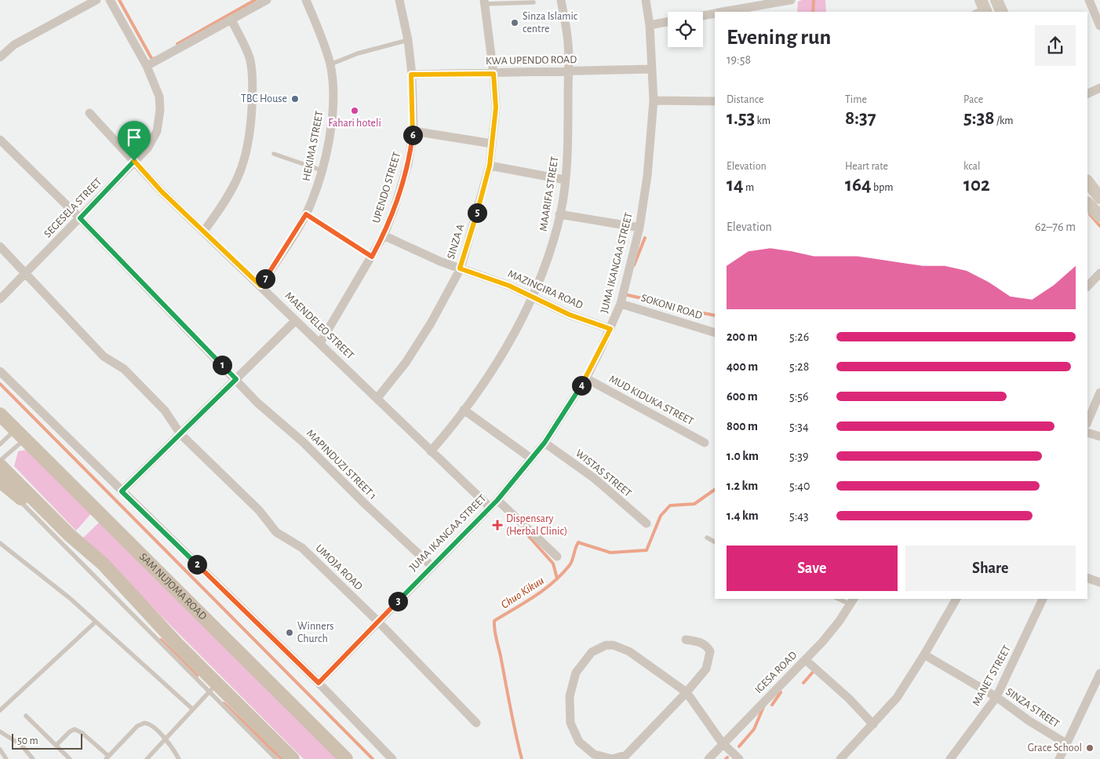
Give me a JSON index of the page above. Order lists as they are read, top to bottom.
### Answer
{
  "streets": {
    "main road": ["SAM NUJOMA ROAD"],
    "street": [
      "KWA UPENDO ROAD",
      "HEKIMA STREET",
      "UPENDO STREET",
      "MAARIFA STREET",
      "SEGESELA STREET",
      "SINZA A",
      "JUMA IKANGAA STREET",
      "MAZINGIRA ROAD",
      "SOKONI ROAD",
      "MAENDELEO STREET",
      "MUD KIDUKA STREET",
      "MAPINDUZI STREET 1",
      "WISTAS STREET",
      "UMOJA ROAD",
      "IGESA ROAD",
      "MANET STREET",
      "SINZA STREET"
    ]
  },
  "crossings": [
    ["KWA UPENDO ROAD", "UPENDO STREET"],
    ["KWA UPENDO ROAD", "MAARIFA STREET"],
    ["KWA UPENDO ROAD", "SINZA A"],
    ["KWA UPENDO ROAD", "JUMA IKANGAA STREET"],
    ["HEKIMA STREET", "MAENDELEO STREET"],
    ["UPENDO STREET", "MAZINGIRA ROAD"],
    ["UPENDO STREET", "MAENDELEO STREET"],
    ["MAARIFA STREET", "MAZINGIRA ROAD"],
    ["MAARIFA STREET", "MAENDELEO STREET"],
    ["SEGESELA STREET", "MAENDELEO STREET"],
    ["SEGESELA STREET", "MAPINDUZI STREET 1"],
    ["SEGESELA STREET", "UMOJA ROAD"],
    ["SINZA A", "MAZINGIRA ROAD"],
    ["SINZA A", "MAENDELEO STREET"],
    ["JUMA IKANGAA STREET", "MAZINGIRA ROAD"],
    ["JUMA IKANGAA STREET", "SOKONI ROAD"],
    ["JUMA IKANGAA STREET", "MAENDELEO STREET"],
    ["JUMA IKANGAA STREET", "MUD KIDUKA STREET"],
    ["JUMA IKANGAA STREET", "MAPINDUZI STREET 1"],
    ["JUMA IKANGAA STREET", "WISTAS STREET"],
    ["JUMA IKANGAA STREET", "UMOJA ROAD"],
    ["MANET STREET", "SINZA STREET"]
  ],
  "water": ["Chuo Kikuu"],
  "places": {
    "other": [
      "Sinza Islamic centre",
      "TBC House",
      "Fahari hoteli",
      "Winners Church",
      "Grace School"
    ],
    "health": ["Dispensary (Herbal Clinic)"]
  },
  "scale_bar": "50 m",
  "page": {
    "heading": ["Evening run", "19:58"],
    "stats": [
      ["Distance", "1.53 km"],
      ["Time", "8:37"],
      ["Pace", "5:38 /km"],
      ["Elevation", "14 m"],
      ["Heart rate", "164 bpm"],
      ["kcal", "102"]
    ],
    "pins": [
      "6",
      "5",
      "7",
      "1",
      "4",
      "2",
      "3"
    ],
    "chart": ["Elevation", "62–76 m"],
    "list": [
      {
        "name": "200 m",
        "note": "5:26"
      },
      {
        "name": "400 m",
        "note": "5:28"
      },
      {
        "name": "600 m",
        "note": "5:56"
      },
      {
        "name": "800 m",
        "note": "5:34"
      },
      {
        "name": "1.0 km",
        "note": "5:39"
      },
      {
        "name": "1.2 km",
        "note": "5:40"
      },
      {
        "name": "1.4 km",
        "note": "5:43"
      }
    ],
    "buttons": ["Save", "Share"],
    "scale": "50 m"
  }
}
